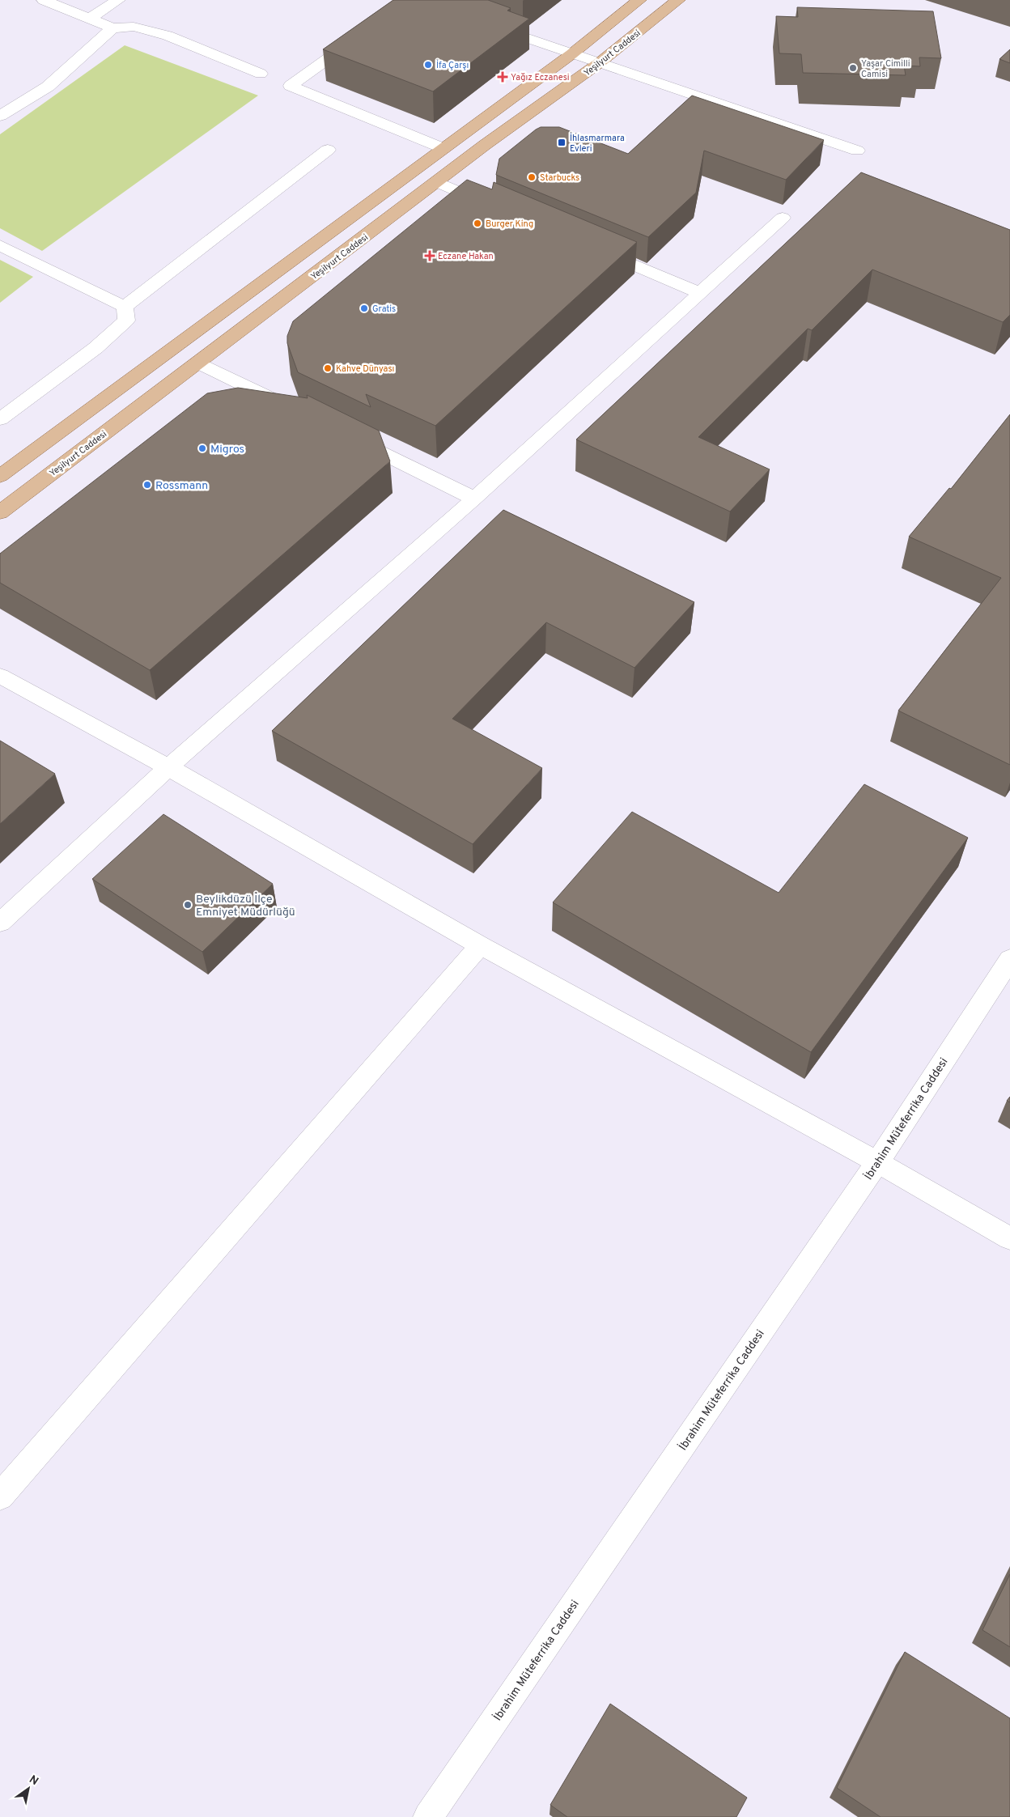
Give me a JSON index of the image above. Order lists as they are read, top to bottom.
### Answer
{
  "streets": {
    "main road": ["Yeşilyurt Caddesi"],
    "street": ["İbrahim Müteferrika Caddesi"]
  },
  "places": {
    "other": [
      "İfa Çarşı",
      "Yaşar Cimilli Camisi",
      "Starbucks",
      "Burger King",
      "Gratis",
      "Kahve Dünyası",
      "Migros",
      "Rossmann",
      "Beylikdüzü İlçe Emniyet Müdürlüğü"
    ],
    "health": ["Yağız Eczanesi", "Eczane Hakan"],
    "transit": ["İhlasmarmara Evleri"]
  },
  "north": "top right"
}
